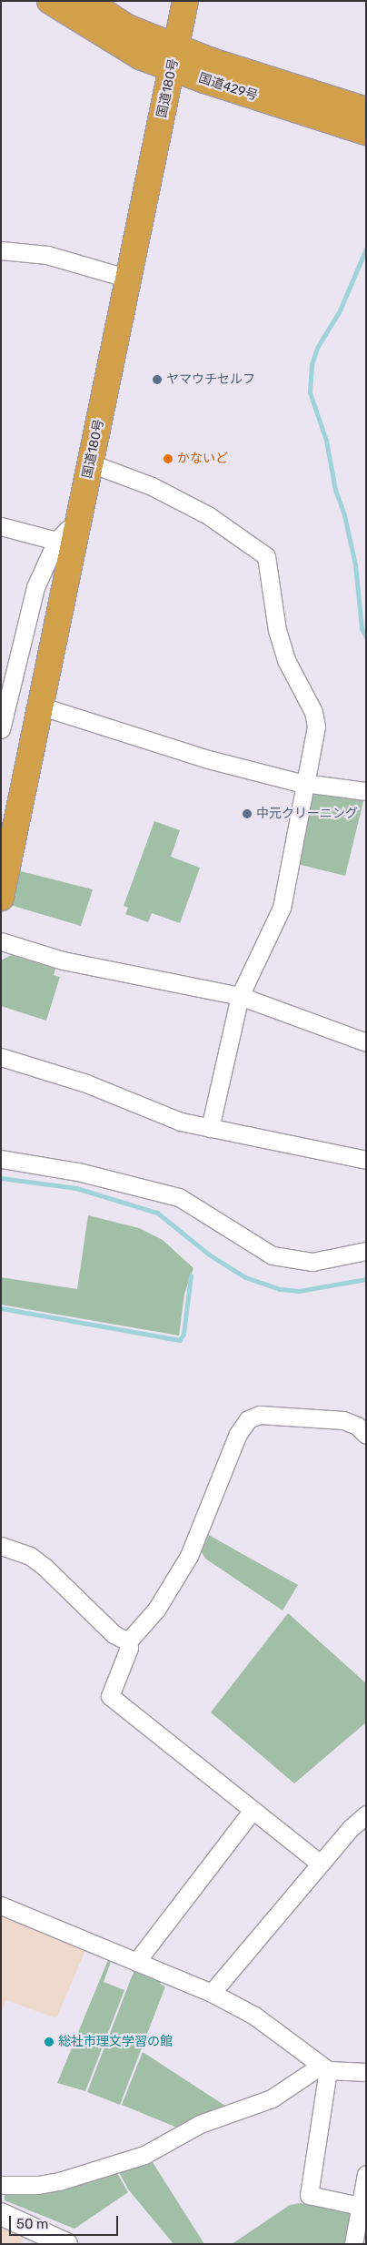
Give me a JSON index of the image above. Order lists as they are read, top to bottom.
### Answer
{
  "streets": {
    "highway": ["国道429号", "国道180号"]
  },
  "crossings": [
    ["国道429号", "国道180号"]
  ],
  "places": [
    "ヤマウチセルフ",
    "かないど",
    "中元クリーニング",
    "総社市理文学習の館"
  ],
  "scale_bar": "50 m"
}
